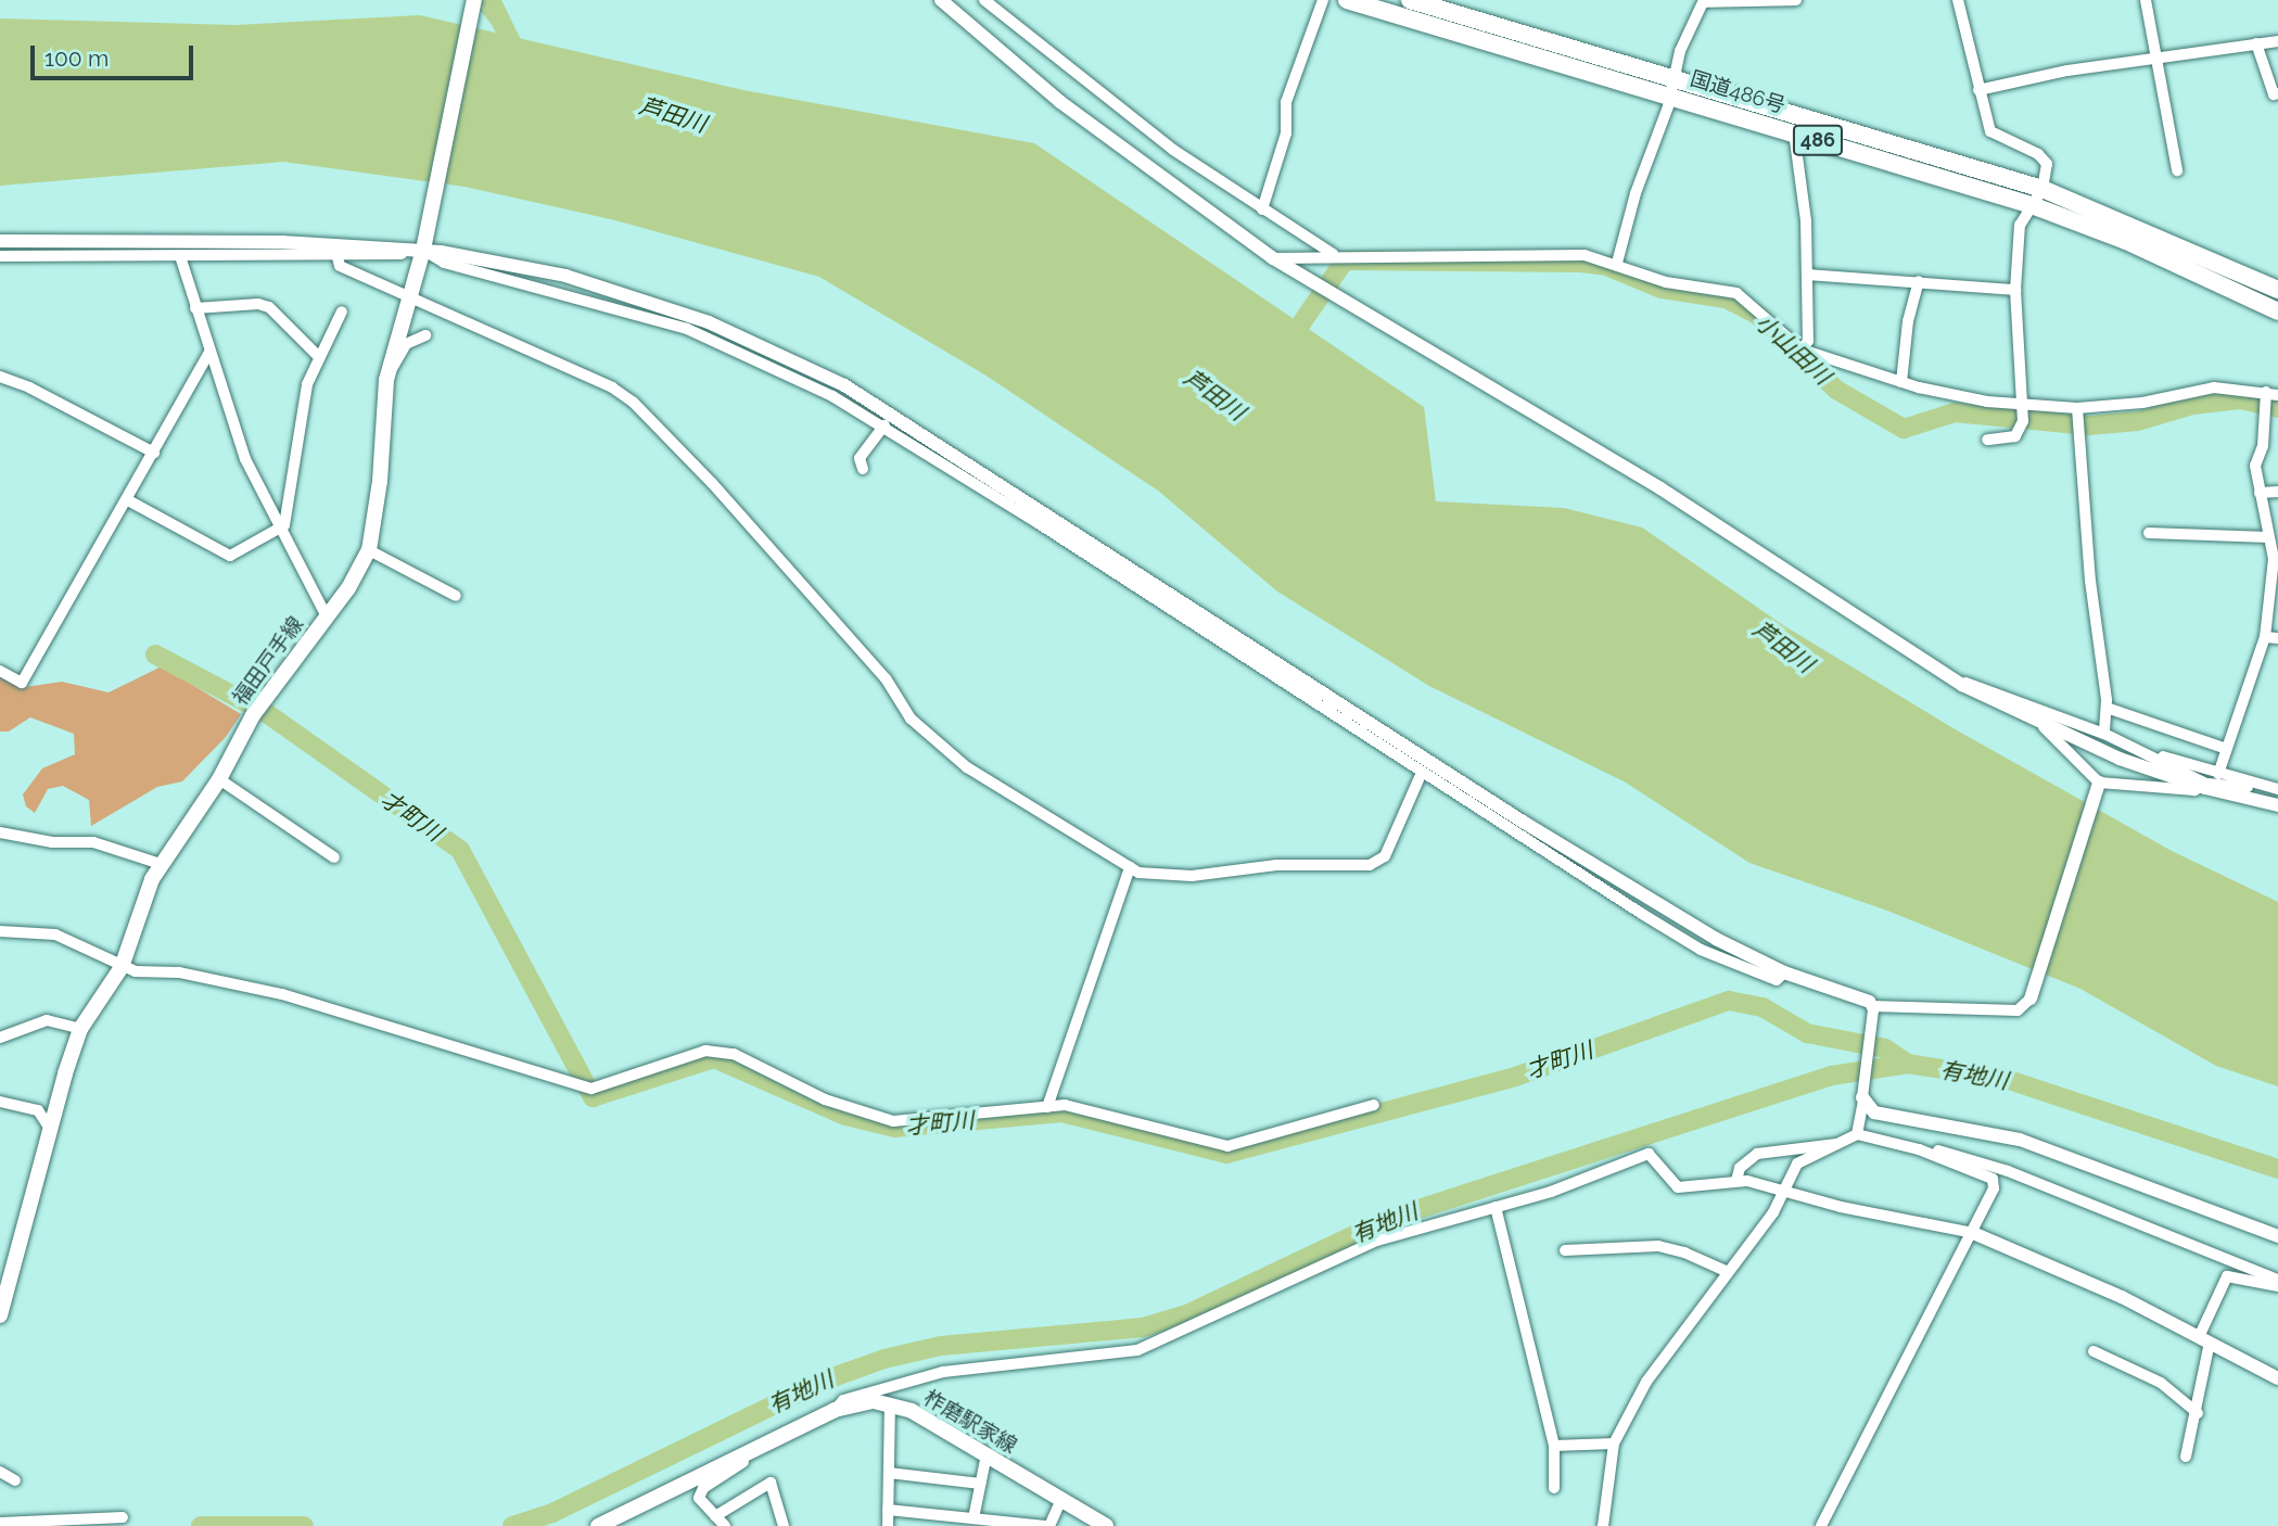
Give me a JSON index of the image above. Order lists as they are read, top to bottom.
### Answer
{
  "streets": {
    "highway": ["国道486号", "486"],
    "main road": ["福田戸手線", "柞磨駅家線"]
  },
  "water": [
    "芦田川",
    "小山田川",
    "才町川",
    "有地川"
  ],
  "scale_bar": "100 m"
}
